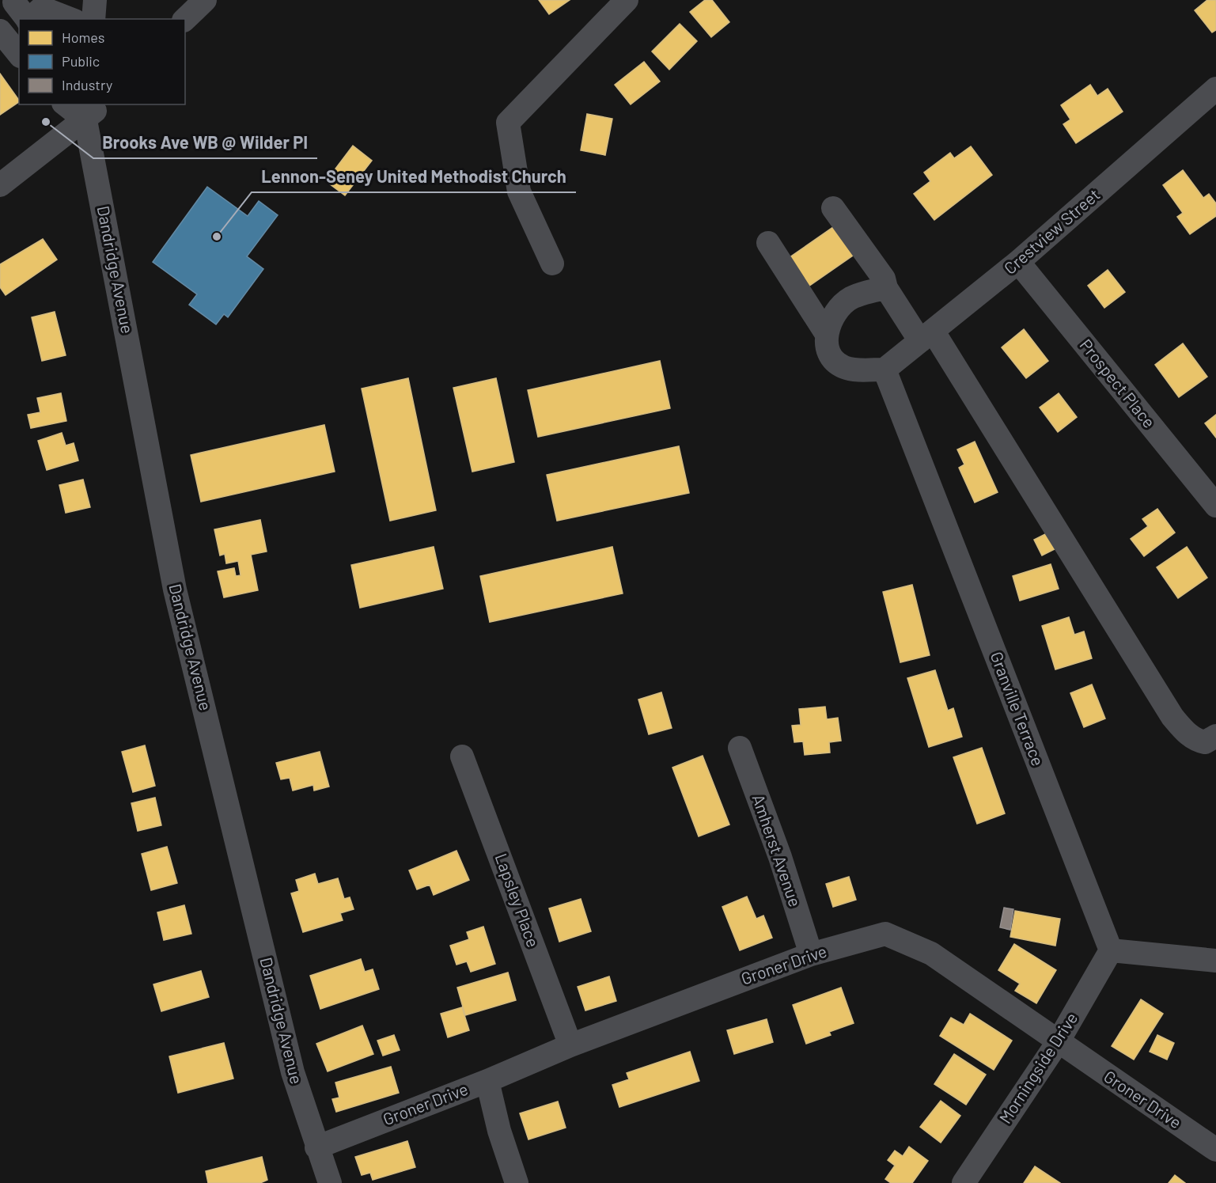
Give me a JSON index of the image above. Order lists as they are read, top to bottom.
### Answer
{
  "streets": {
    "street": [
      "Crestview Street",
      "Dandridge Avenue",
      "Prospect Place",
      "Granville Terrace",
      "Amherst Avenue",
      "Lapsley Place",
      "Groner Drive",
      "Morningside Drive"
    ]
  },
  "crossings": [
    ["Crestview Street", "Prospect Place"],
    ["Crestview Street", "Granville Terrace"],
    ["Dandridge Avenue", "Groner Drive"],
    ["Granville Terrace", "Morningside Drive"],
    ["Amherst Avenue", "Groner Drive"],
    ["Lapsley Place", "Groner Drive"],
    ["Groner Drive", "Morningside Drive"]
  ],
  "places": ["Brooks Ave WB @ Wilder Pl", "Lennon-Seney United Methodist Church"],
  "legend": ["Homes", "Public", "Industry"]
}
